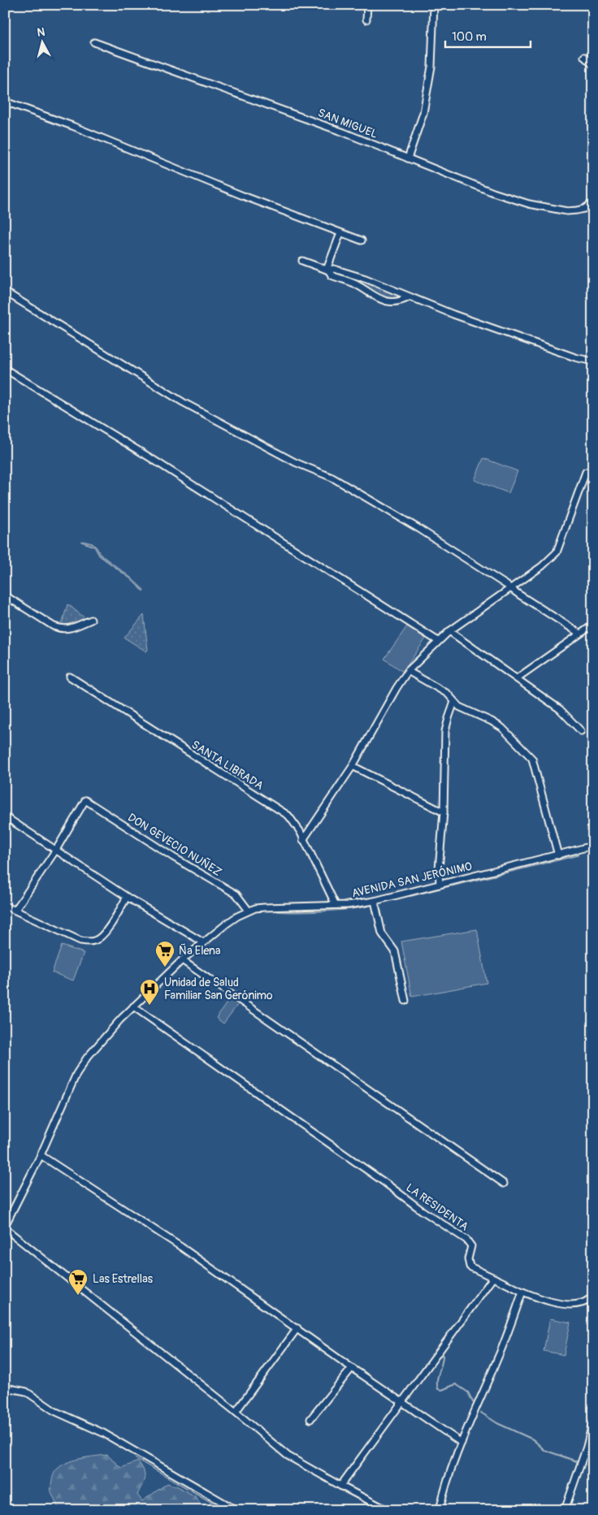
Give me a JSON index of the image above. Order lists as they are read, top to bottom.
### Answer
{
  "streets": {
    "street": [
      "SAN MIGUEL",
      "SANTA LIBRADA",
      "DON GEVECIO NUÑEZ",
      "AVENIDA SAN JERÓNIMO",
      "LA RESIDENTA"
    ]
  },
  "crossings": [
    ["SANTA LIBRADA", "AVENIDA SAN JERÓNIMO"],
    ["DON GEVECIO NUÑEZ", "AVENIDA SAN JERÓNIMO"],
    ["AVENIDA SAN JERÓNIMO", "LA RESIDENTA"]
  ],
  "places": {
    "supermarket": ["Ña Elena", "Las Estrellas"],
    "hospital": ["Unidad de Salud Familiar San Gerónimo"]
  },
  "scale_bar": "100 m",
  "north": "top"
}
